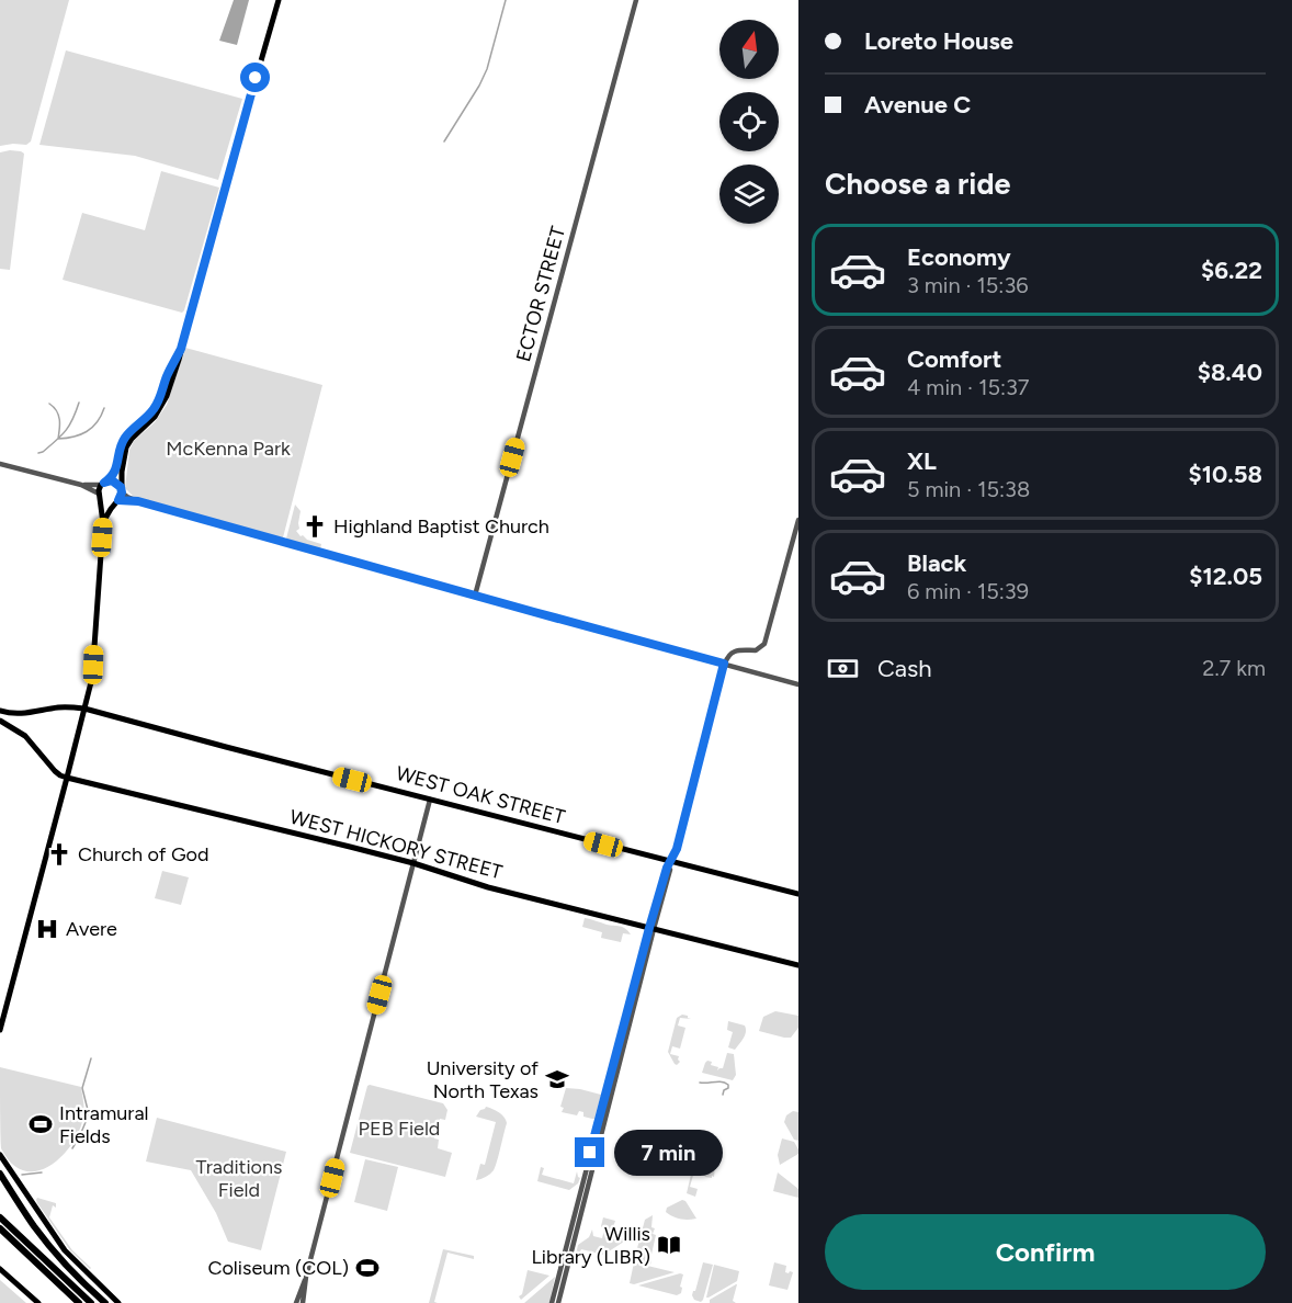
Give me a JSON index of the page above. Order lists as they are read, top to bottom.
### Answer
{
  "streets": {
    "main road": ["WEST OAK STREET", "WEST HICKORY STREET"],
    "street": ["ECTOR STREET"]
  },
  "parks": ["McKenna Park", "PEB Field", "Traditions Field"],
  "places": {
    "church": ["Highland Baptist Church", "Church of God"],
    "hospital": ["Avere"],
    "school or university": ["University of North Texas"],
    "sports": ["Intramural Fields", "Coliseum (COL)"],
    "library": ["Willis Library (LIBR)"]
  },
  "north": "top",
  "page": {
    "banner": ["Loreto House", "Avenue C"],
    "heading": "Choose a ride",
    "list": [
      {
        "name": "Economy",
        "note": "3 min · 15:36",
        "value": "$6.22"
      },
      {
        "name": "Comfort",
        "note": "4 min · 15:37",
        "value": "$8.40"
      },
      {
        "name": "XL",
        "note": "5 min · 15:38",
        "value": "$10.58"
      },
      {
        "name": "Black",
        "note": "6 min · 15:39",
        "value": "$12.05"
      }
    ],
    "pay": ["Cash", "2.7 km"],
    "bubble": "7 min",
    "buttons": "Confirm"
  }
}
